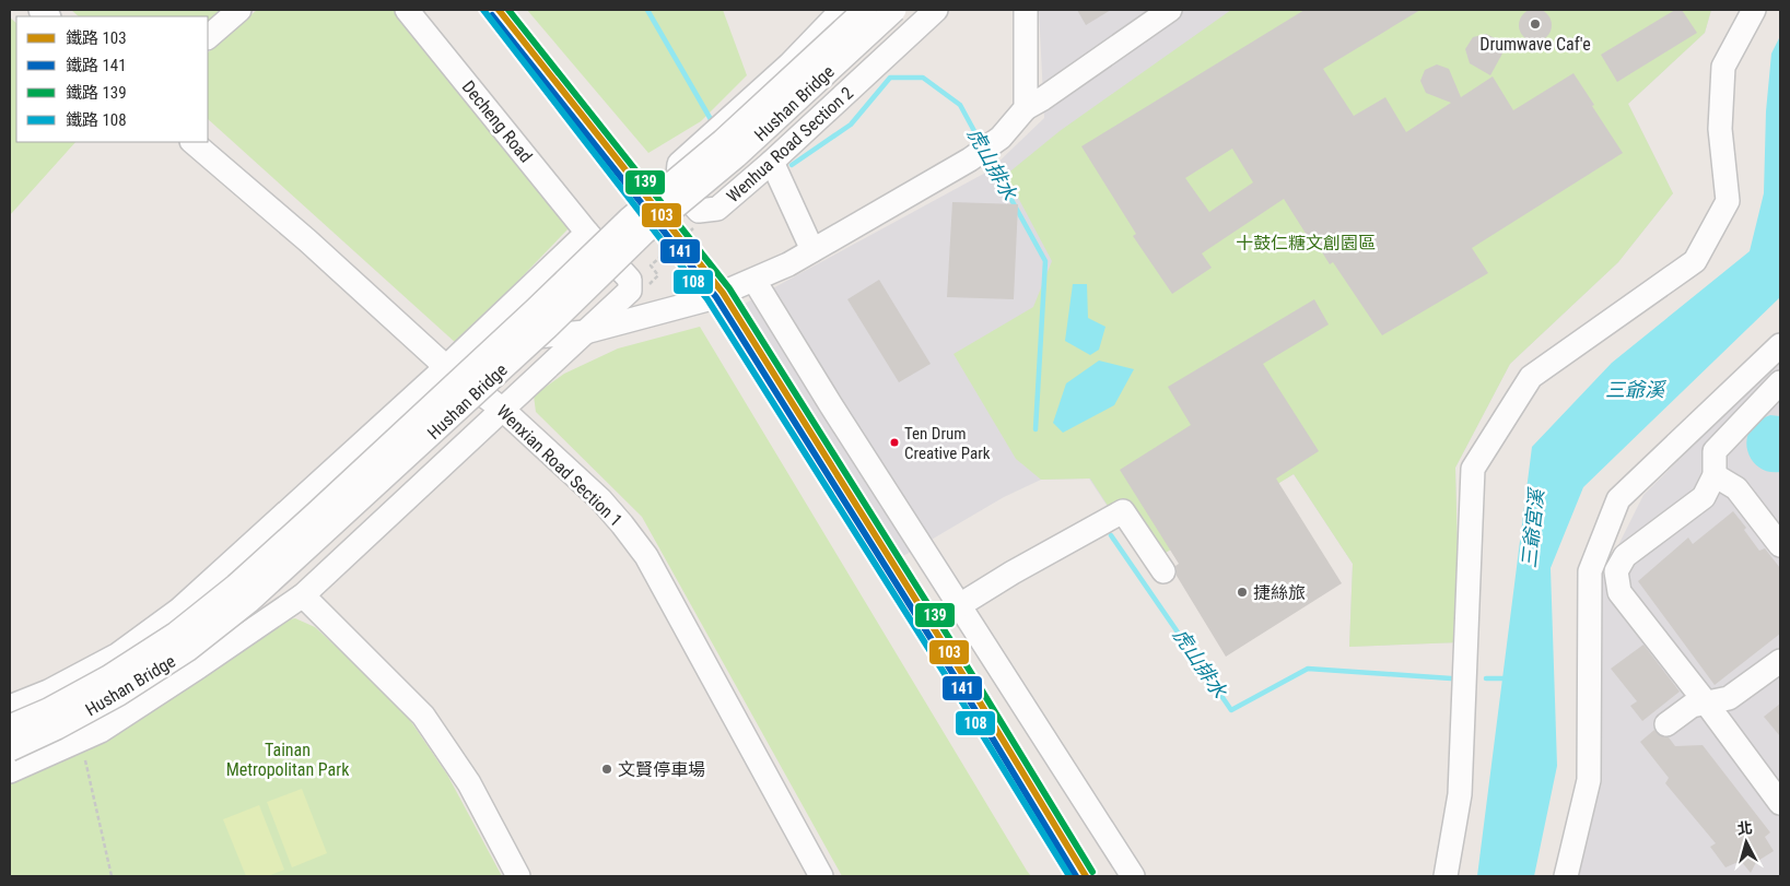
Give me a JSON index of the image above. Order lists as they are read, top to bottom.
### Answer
{
  "streets": {
    "street": [
      "Hushan Bridge",
      "Decheng Road",
      "Wenhua Road Section 2",
      "Wenxian Road Section 1"
    ]
  },
  "water": ["虎山排水", "三爺溪", "三爺宮溪"],
  "parks": ["十鼓仁糖文創園區", "Tainan Metropolitan Park"],
  "places": [
    "Drumwave Caf'e",
    "Ten Drum Creative Park",
    "捷絲旅",
    "文賢停車場"
  ],
  "lines": [
    "rail line 103",
    "rail line 139",
    "rail line 108",
    "rail line 141"
  ],
  "legend": [
    "鐵路 103",
    "鐵路 141",
    "鐵路 139",
    "鐵路 108"
  ],
  "north": "top"
}
